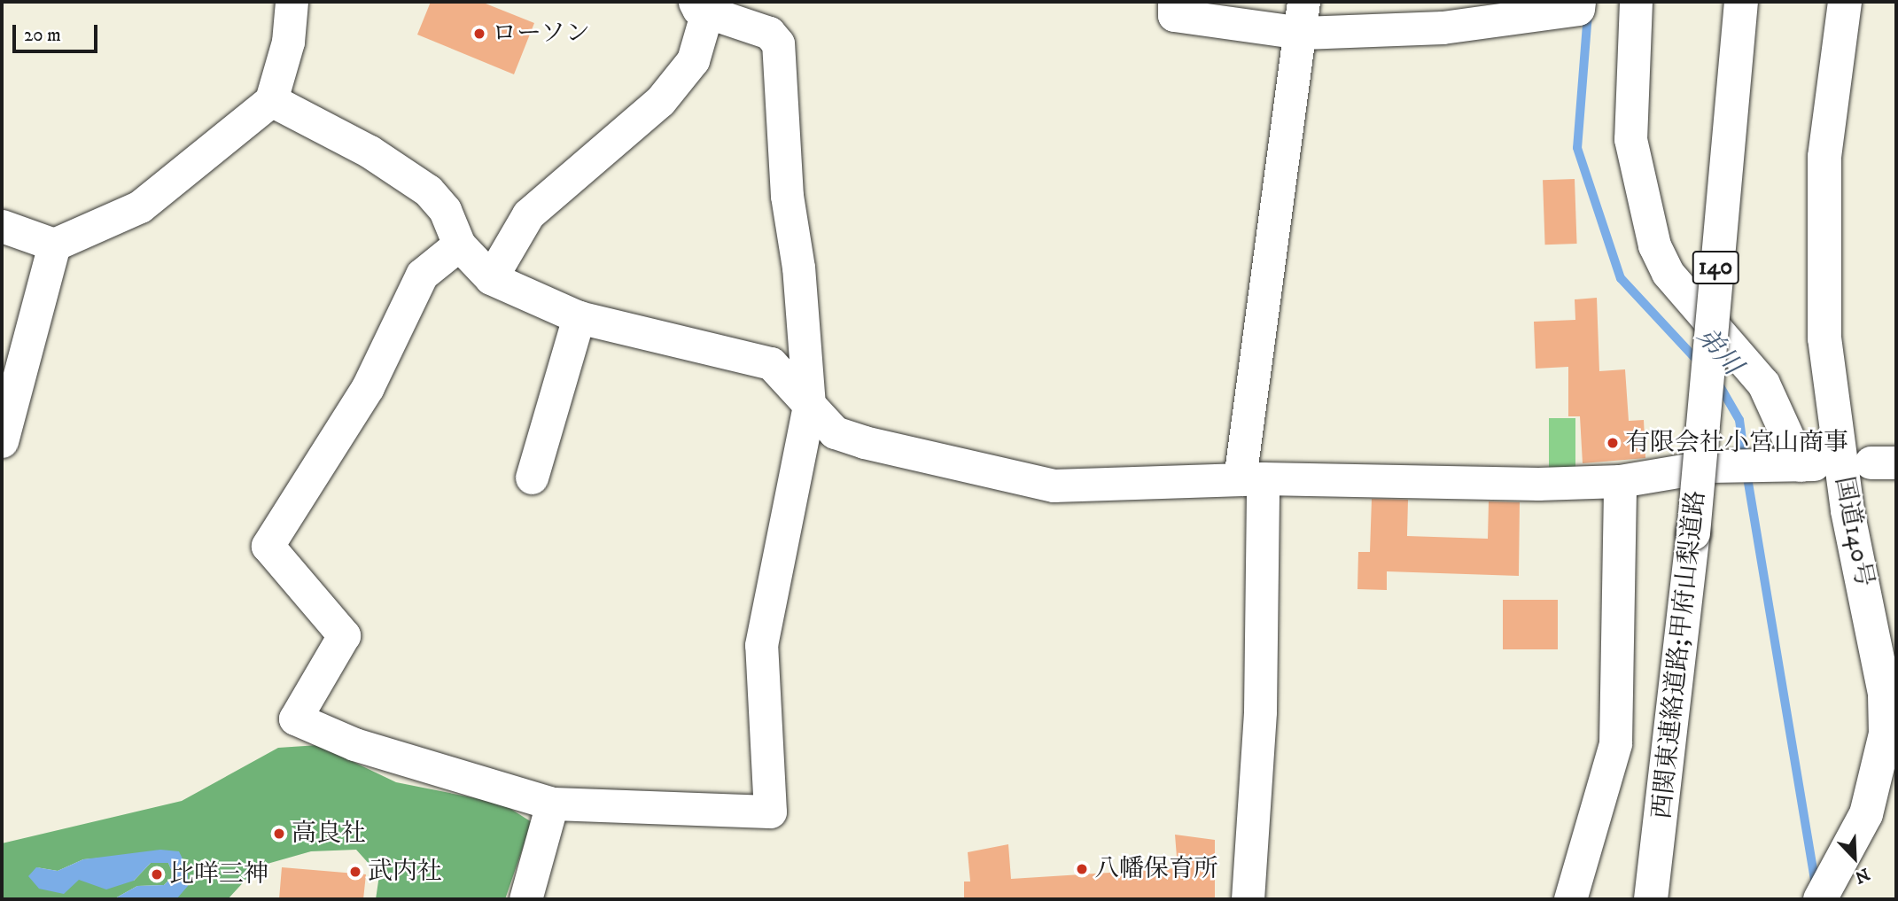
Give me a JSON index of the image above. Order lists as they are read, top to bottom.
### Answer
{
  "streets": {
    "highway": ["140", "国道140号", "西関東連絡道路;甲府山梨道路"]
  },
  "water": ["弟川"],
  "places": [
    "ローソン",
    "有限会社小宮山商事",
    "高良社",
    "八幡保育所",
    "武内社",
    "比咩三神"
  ],
  "scale_bar": "20 m",
  "north": "bottom right"
}
